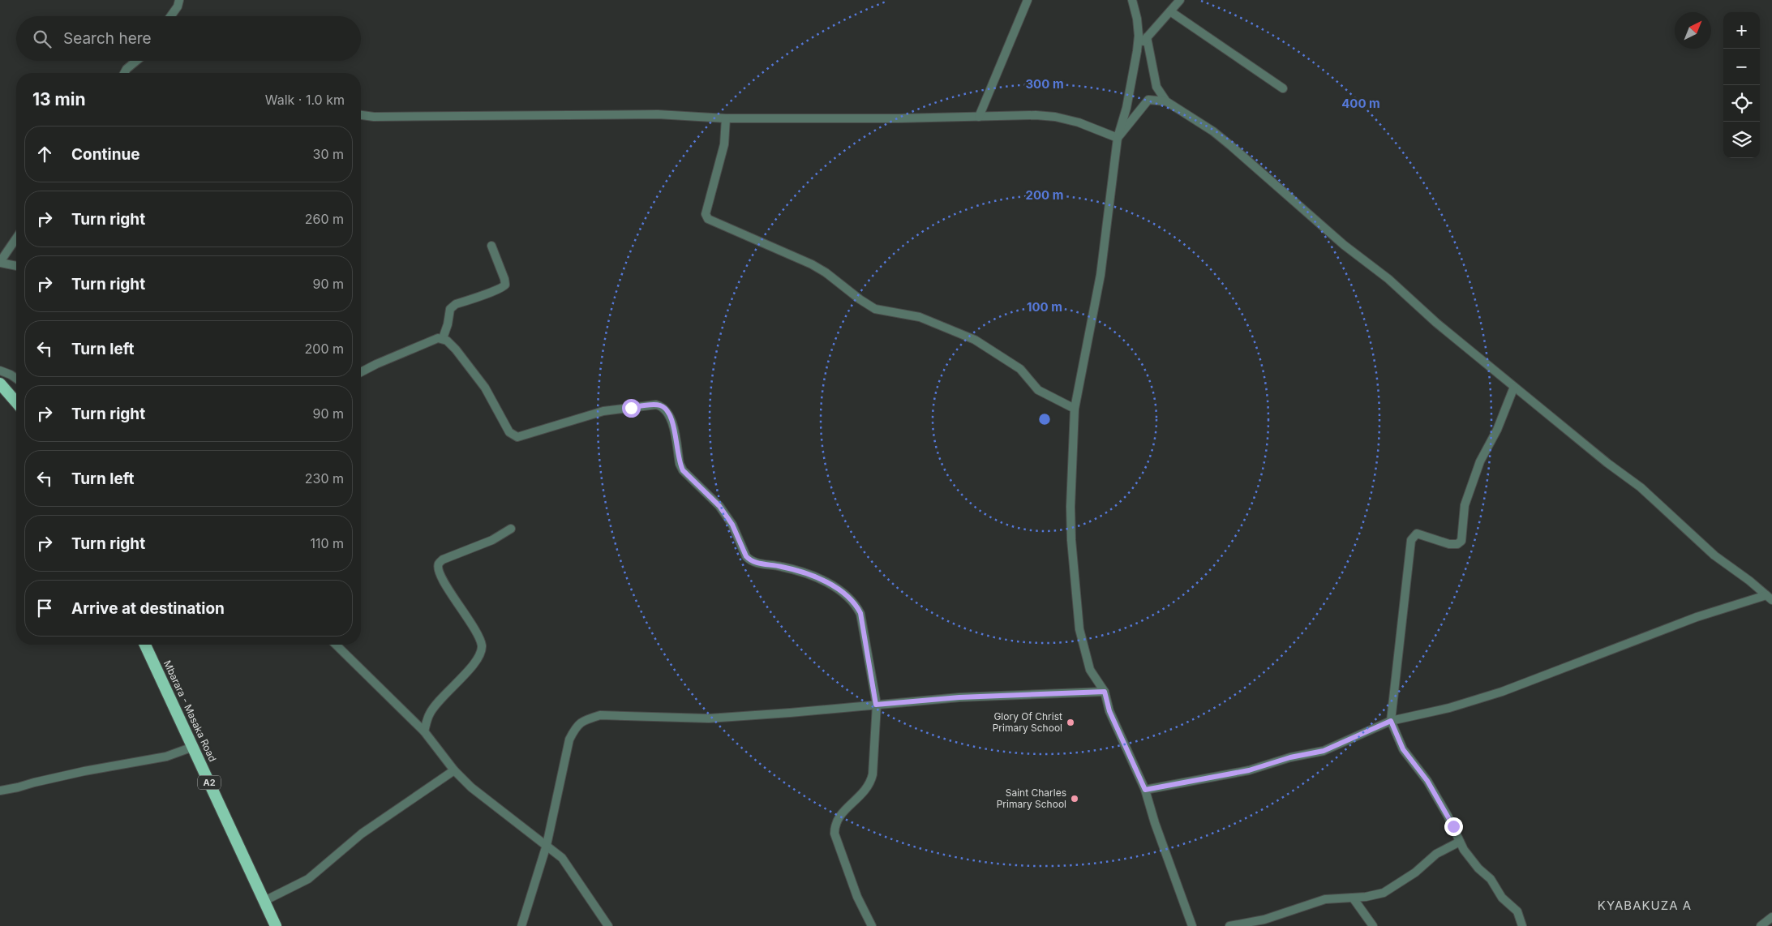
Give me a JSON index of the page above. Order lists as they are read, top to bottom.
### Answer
{
  "streets": {
    "highway": ["Mbarara - Masaka Road", "A2"]
  },
  "districts": ["KYABAKUZA A"],
  "places": ["Glory Of Christ Primary School", "Saint Charles Primary School"],
  "north": "top right",
  "page": {
    "map_buttons": ["+", "−"],
    "search": "Search here",
    "heading": ["13 min", "Walk · 1.0 km"],
    "list": [
      ["Continue", "30 m"],
      ["Turn right", "260 m"],
      ["Turn right", "90 m"],
      ["Turn left", "200 m"],
      ["Turn right", "90 m"],
      ["Turn left", "230 m"],
      ["Turn right", "110 m"],
      "Arrive at destination"
    ]
  },
  "rings": [
    "300 m",
    "400 m",
    "200 m",
    "100 m"
  ]
}
